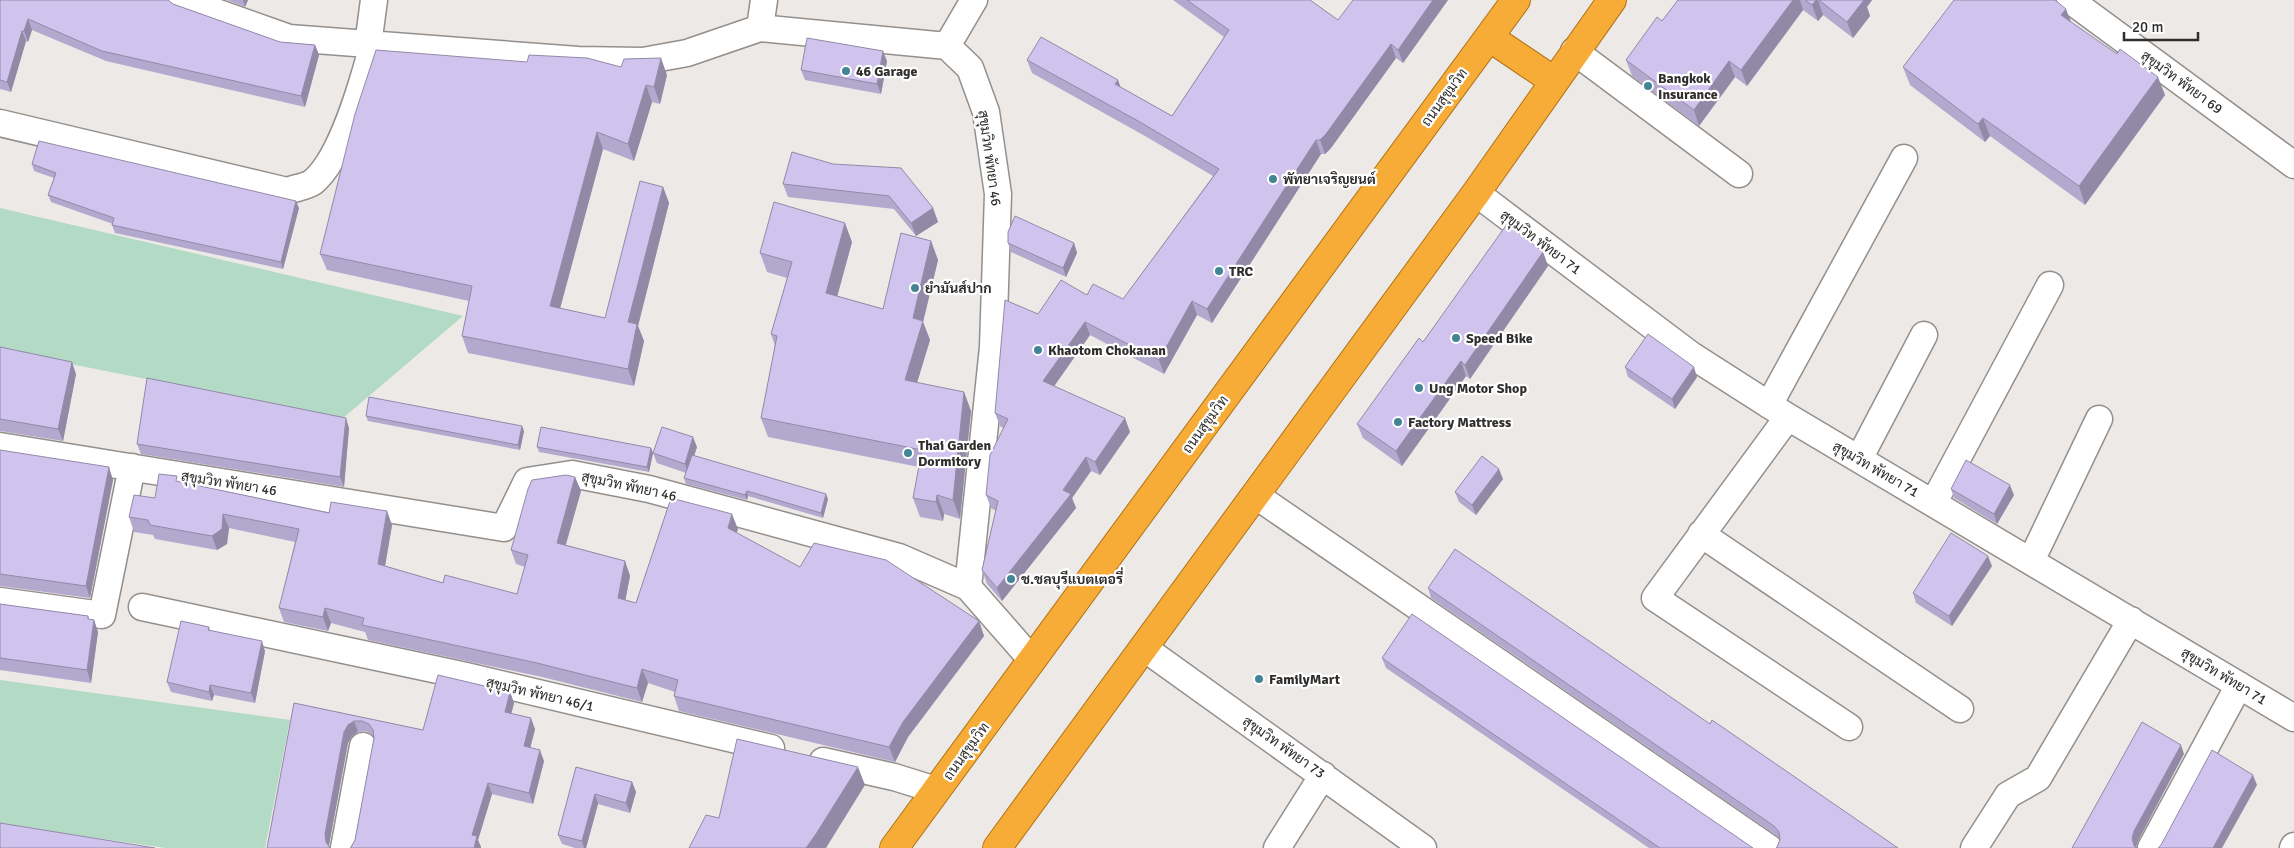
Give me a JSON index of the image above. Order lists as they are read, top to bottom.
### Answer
{
  "streets": {
    "highway": ["ถนนสุขุมวิท"],
    "street": [
      "สุขุมวิท พัทยา 69",
      "สุขุมวิท พัทยา 46",
      "สุขุมวิท พัทยา 71",
      "สุขุมวิท พัทยา 46/1",
      "สุขุมวิท พัทยา 73"
    ]
  },
  "crossings": [
    ["ถนนสุขุมวิท", "สุขุมวิท พัทยา 46"],
    ["ถนนสุขุมวิท", "สุขุมวิท พัทยา 46/1"]
  ],
  "places": [
    "46 Garage",
    "Bangkok Insurance",
    "พัทยาเจริญยนต์",
    "TRC",
    "ยำมันส์ปาก",
    "Speed Bike",
    "Khaotom Chokanan",
    "Ung Motor Shop",
    "Factory Mattress",
    "Thai Garden Dormitory",
    "ช.ชลบุรีแบตเตอรี่",
    "FamilyMart"
  ],
  "scale_bar": "20 m"
}
